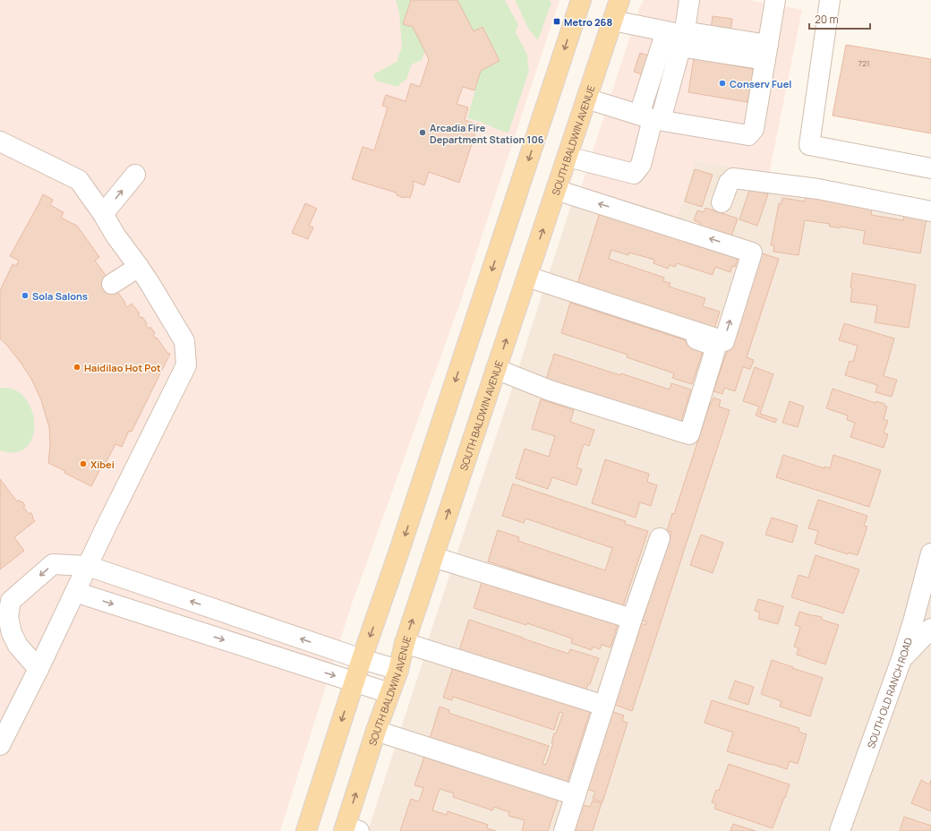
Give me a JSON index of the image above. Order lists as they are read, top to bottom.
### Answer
{
  "streets": {
    "main road": ["SOUTH BALDWIN AVENUE"],
    "street": ["SOUTH OLD RANCH ROAD"]
  },
  "places": {
    "transit": ["Metro 268"],
    "other": [
      "Conserv Fuel",
      "Arcadia Fire Department Station 106",
      "Sola Salons",
      "Haidilao Hot Pot",
      "Xibei"
    ]
  },
  "house_numbers": ["721"],
  "scale_bar": "20 m"
}
